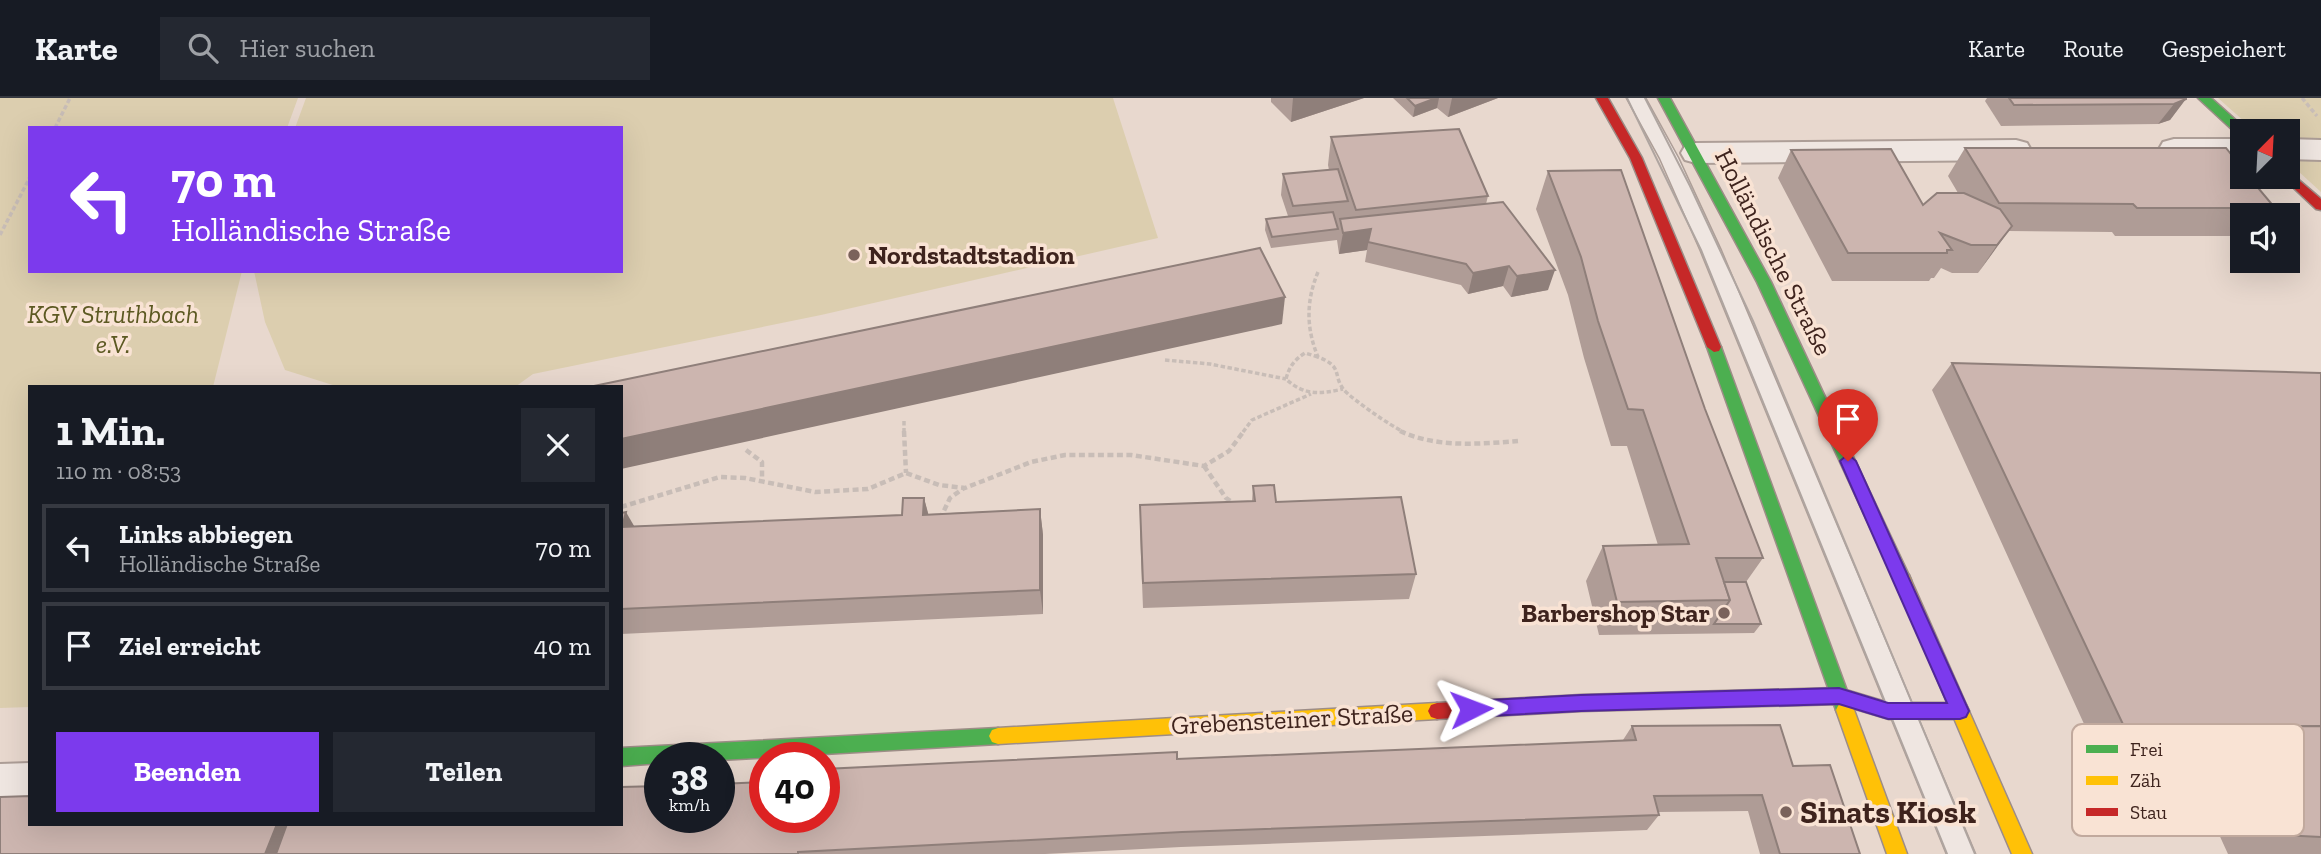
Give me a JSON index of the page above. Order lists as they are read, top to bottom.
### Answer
{
  "streets": {
    "main road": ["Holländische Straße", "Grebensteiner Straße"]
  },
  "crossings": [
    ["Holländische Straße", "Grebensteiner Straße"]
  ],
  "parks": ["KGV Struthbach e.V."],
  "places": ["Nordstadtstadion", "Barbershop Star", "Sinats Kiosk"],
  "legend": ["Frei", "Zäh", "Stau"],
  "north": "top right",
  "page": {
    "header": "Karte",
    "search": "Hier suchen",
    "nav": ["Karte", "Route", "Gespeichert"],
    "turn": ["70 m", "Holländische Straße"],
    "heading": ["1 Min.", "110 m · 08:53"],
    "list": [
      {
        "name": "Links abbiegen",
        "note": "Holländische Straße",
        "value": "70 m"
      },
      {
        "name": "Ziel erreicht",
        "value": "40 m"
      }
    ],
    "buttons": ["Beenden", "Teilen"],
    "speed": "38 km/h",
    "limit": "40"
  }
}
